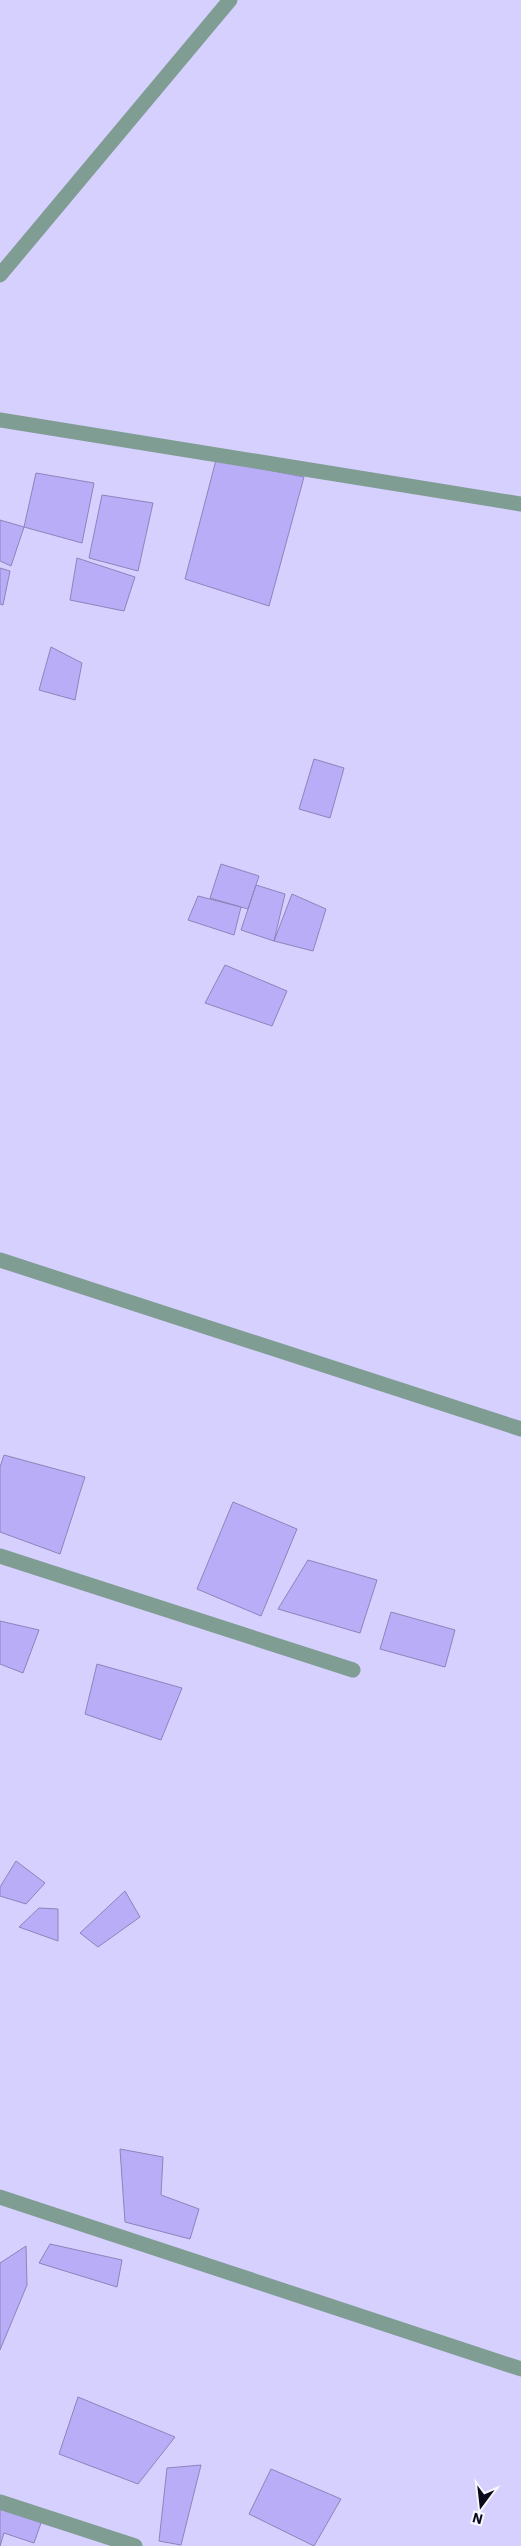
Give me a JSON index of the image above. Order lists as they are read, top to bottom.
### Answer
{
  "north": "bottom"
}
